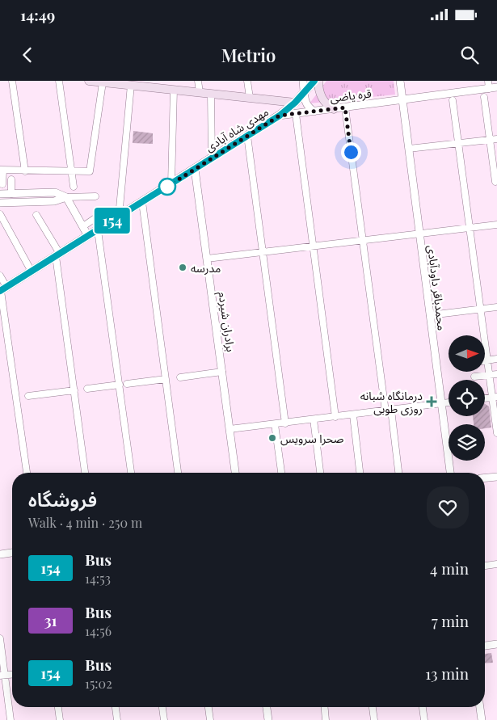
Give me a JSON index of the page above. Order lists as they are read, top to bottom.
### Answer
{
  "streets": {
    "main road": ["مهدی شاه آبادی"],
    "street": ["قره یاضی", "محمدباقر داودآبادی", "برادران شیردم"]
  },
  "crossings": [
    ["قره یاضی", "مهدی شاه آبادی"],
    ["قره یاضی", "محمدباقر داودآبادی"],
    ["مهدی شاه آبادی", "برادران شیردم"]
  ],
  "places": {
    "other": ["مدرسه", "صحرا سرویس"],
    "health": ["درمانگاه شبانه روزی طوبی"]
  },
  "lines": ["bus line 154"],
  "north": "right",
  "page": {
    "status": "14:49",
    "header": "Metrio",
    "on_map": "154",
    "heading": ["فروشگاه", "Walk · 4 min · 250 m"],
    "list": [
      {
        "mark": "154",
        "name": "Bus",
        "note": "14:53",
        "value": "4 min"
      },
      {
        "mark": "31",
        "name": "Bus",
        "note": "14:56",
        "value": "7 min"
      },
      {
        "mark": "154",
        "name": "Bus",
        "note": "15:02",
        "value": "13 min"
      }
    ]
  }
}
